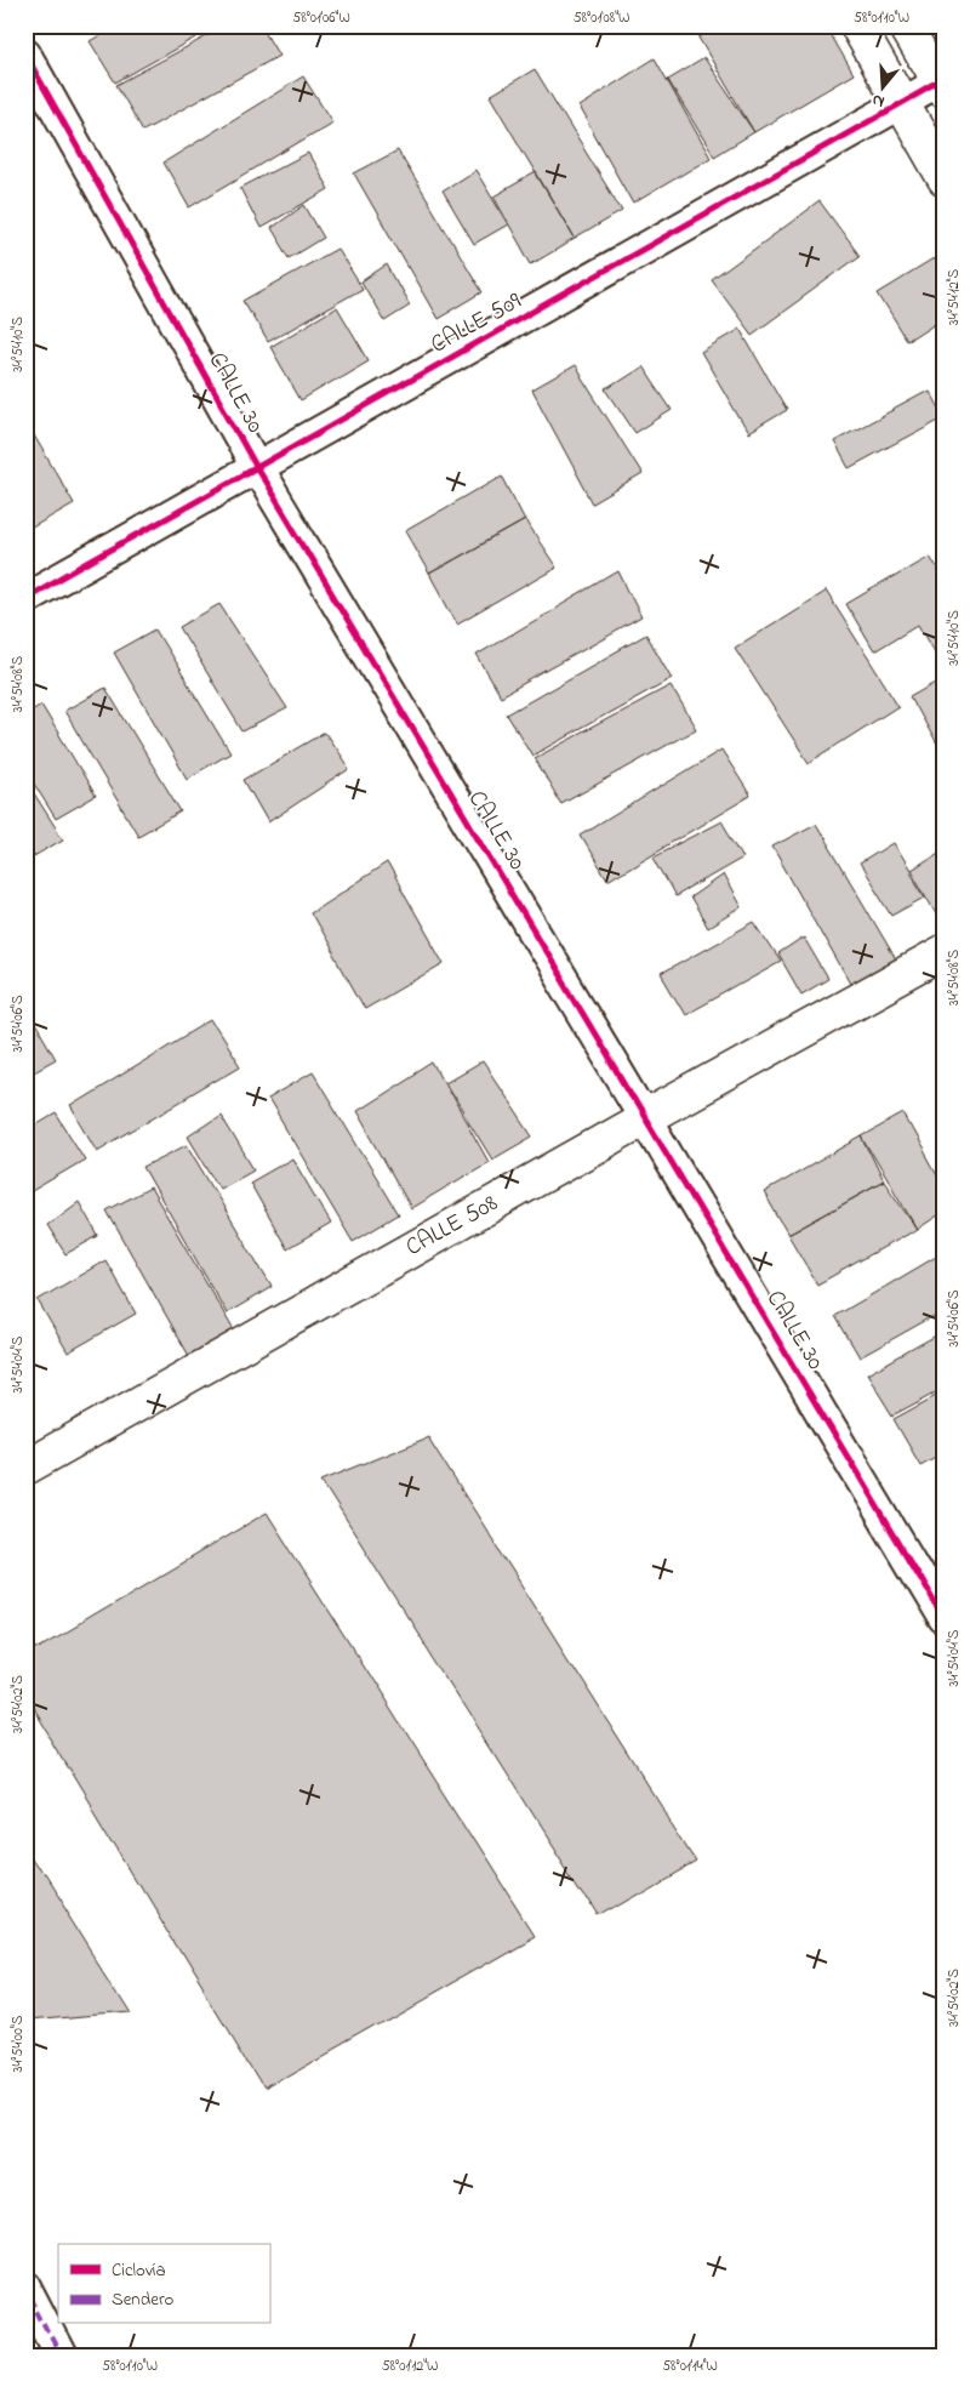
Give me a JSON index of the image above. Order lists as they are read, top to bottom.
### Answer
{
  "streets": {
    "street": ["CALLE 509", "CALLE 30", "CALLE 508"]
  },
  "crossings": [
    ["CALLE 509", "CALLE 30"],
    ["CALLE 30", "CALLE 508"]
  ],
  "legend": ["Ciclovía", "Sendero"],
  "north": "bottom",
  "coordinates": [
    "58°01'06\"W",
    "58°01'08\"W",
    "58°01'10\"W",
    "34°54'12\"S",
    "34°54'10\"S",
    "34°54'08\"S",
    "34°54'06\"S",
    "34°54'04\"S",
    "34°54'02\"S",
    "34°54'00\"S",
    "58°01'12\"W",
    "58°01'14\"W"
  ]
}
